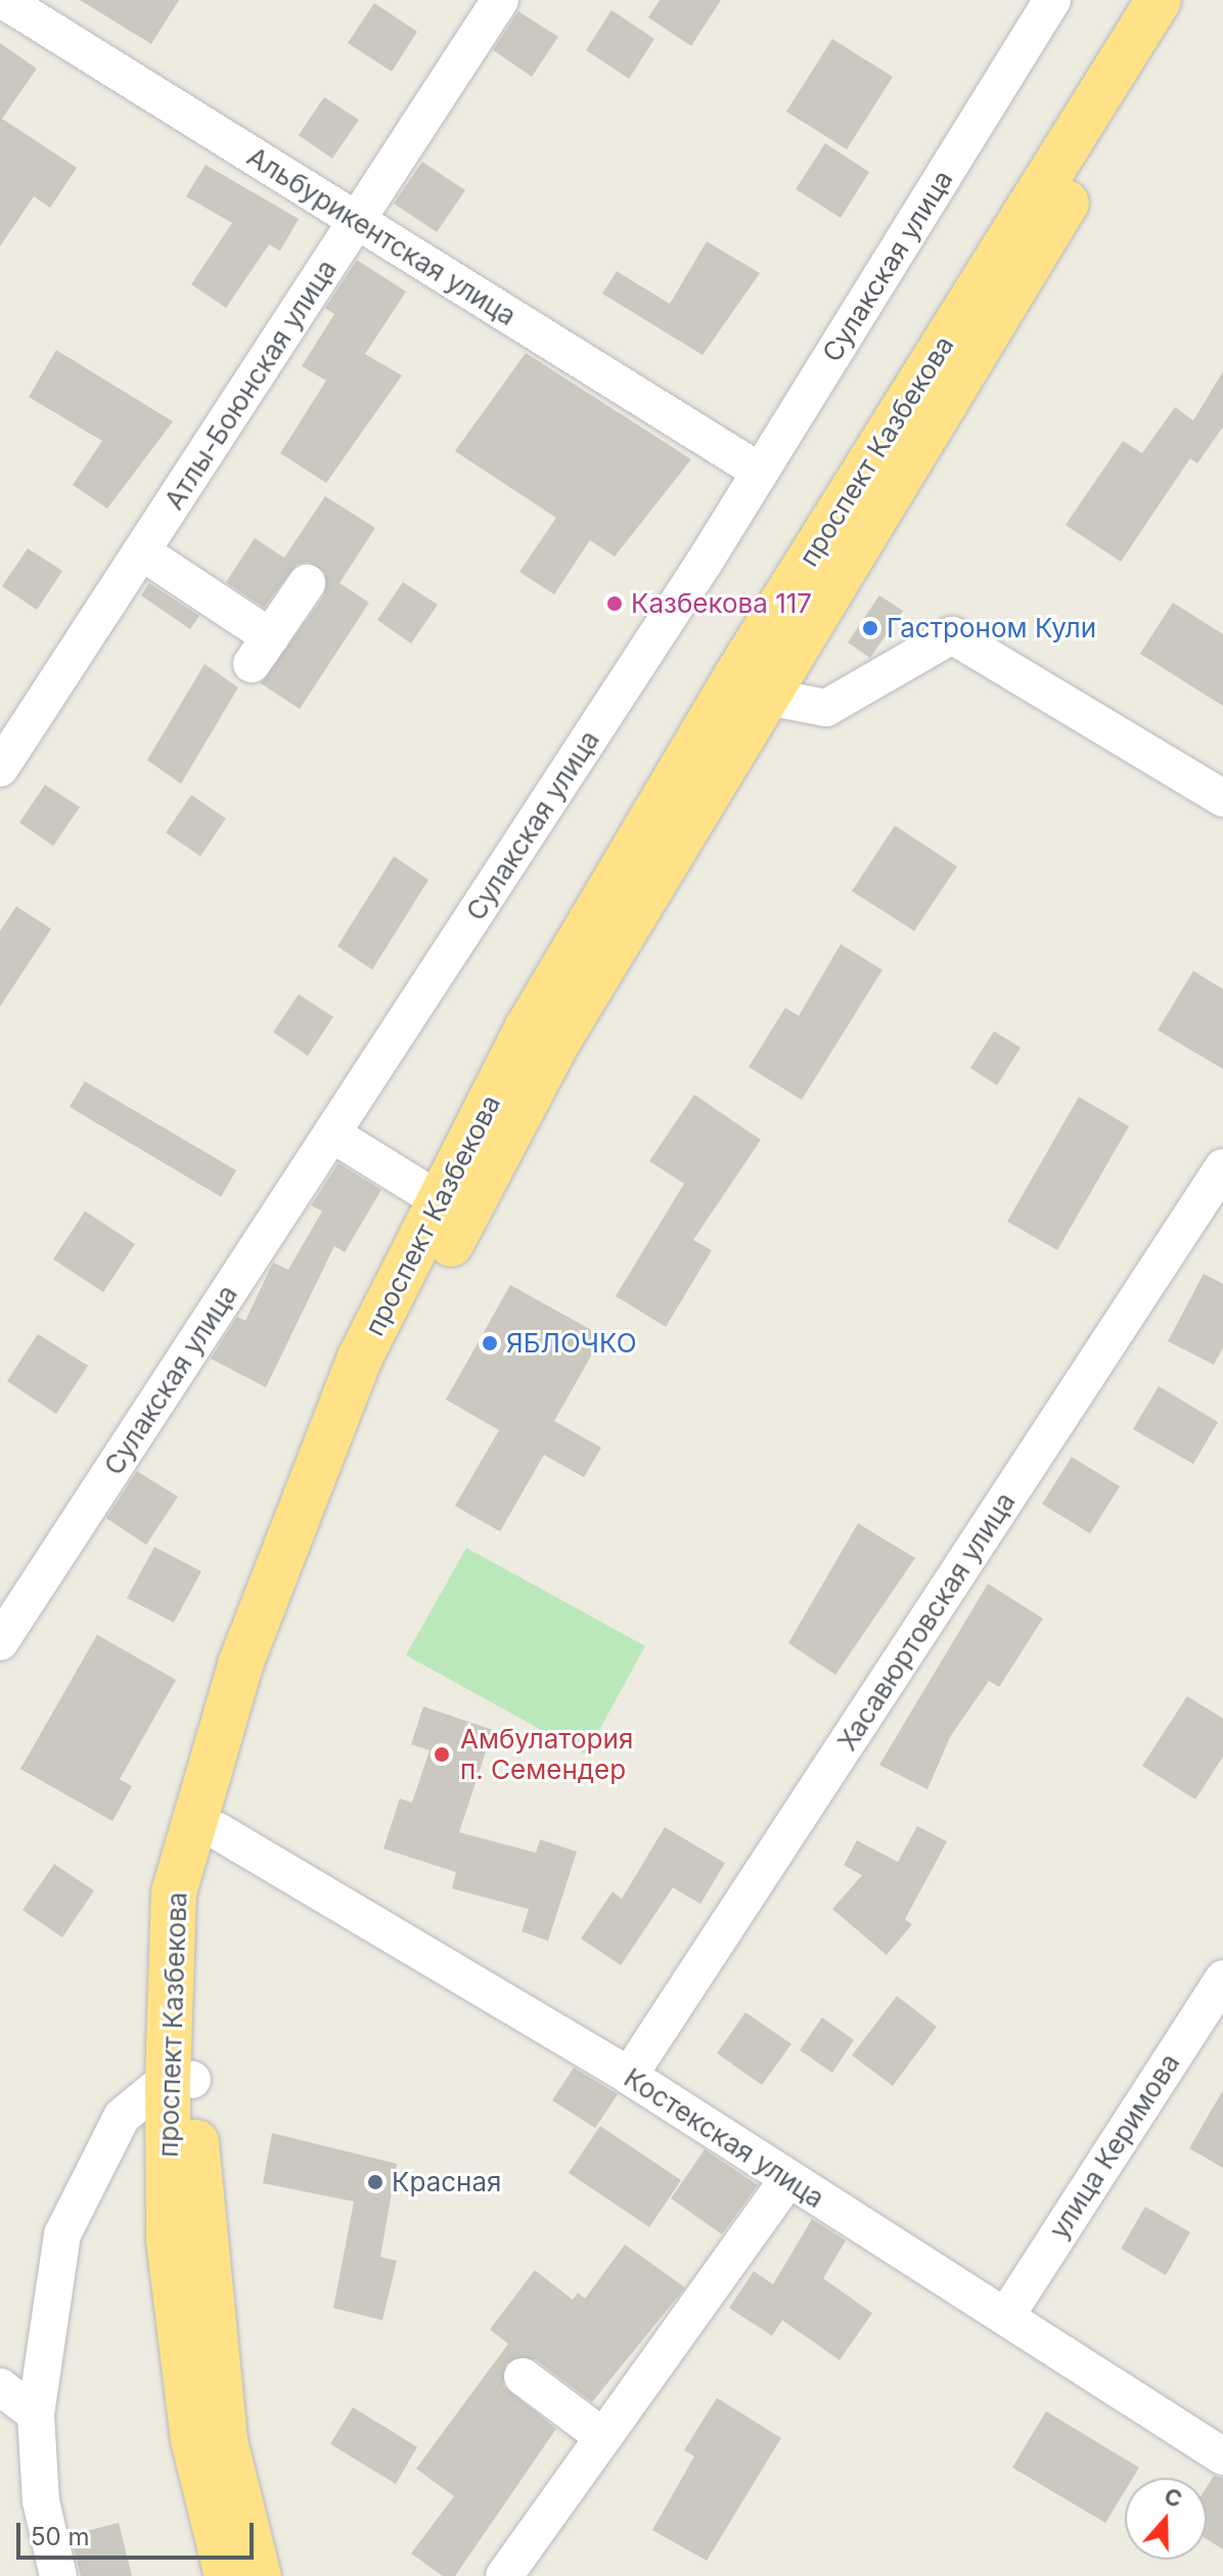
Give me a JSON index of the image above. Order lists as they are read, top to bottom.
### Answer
{
  "streets": {
    "highway": ["проспект Казбекова"],
    "street": [
      "Альбурикентская улица",
      "Сулакская улица",
      "Атлы-Боюнская улица",
      "Хасавюртовская улица",
      "Костекская улица",
      "улица Керимова"
    ]
  },
  "crossings": [
    ["Альбурикентская улица", "Сулакская улица"],
    ["Альбурикентская улица", "Атлы-Боюнская улица"],
    ["проспект Казбекова", "Костекская улица"],
    ["Хасавюртовская улица", "Костекская улица"],
    ["Костекская улица", "улица Керимова"]
  ],
  "places": [
    "Казбекова 117",
    "Гастроном Кули",
    "ЯБЛОЧКО",
    "Амбулатория п. Семендер",
    "Красная"
  ],
  "scale_bar": "50 m",
  "north": "top"
}
